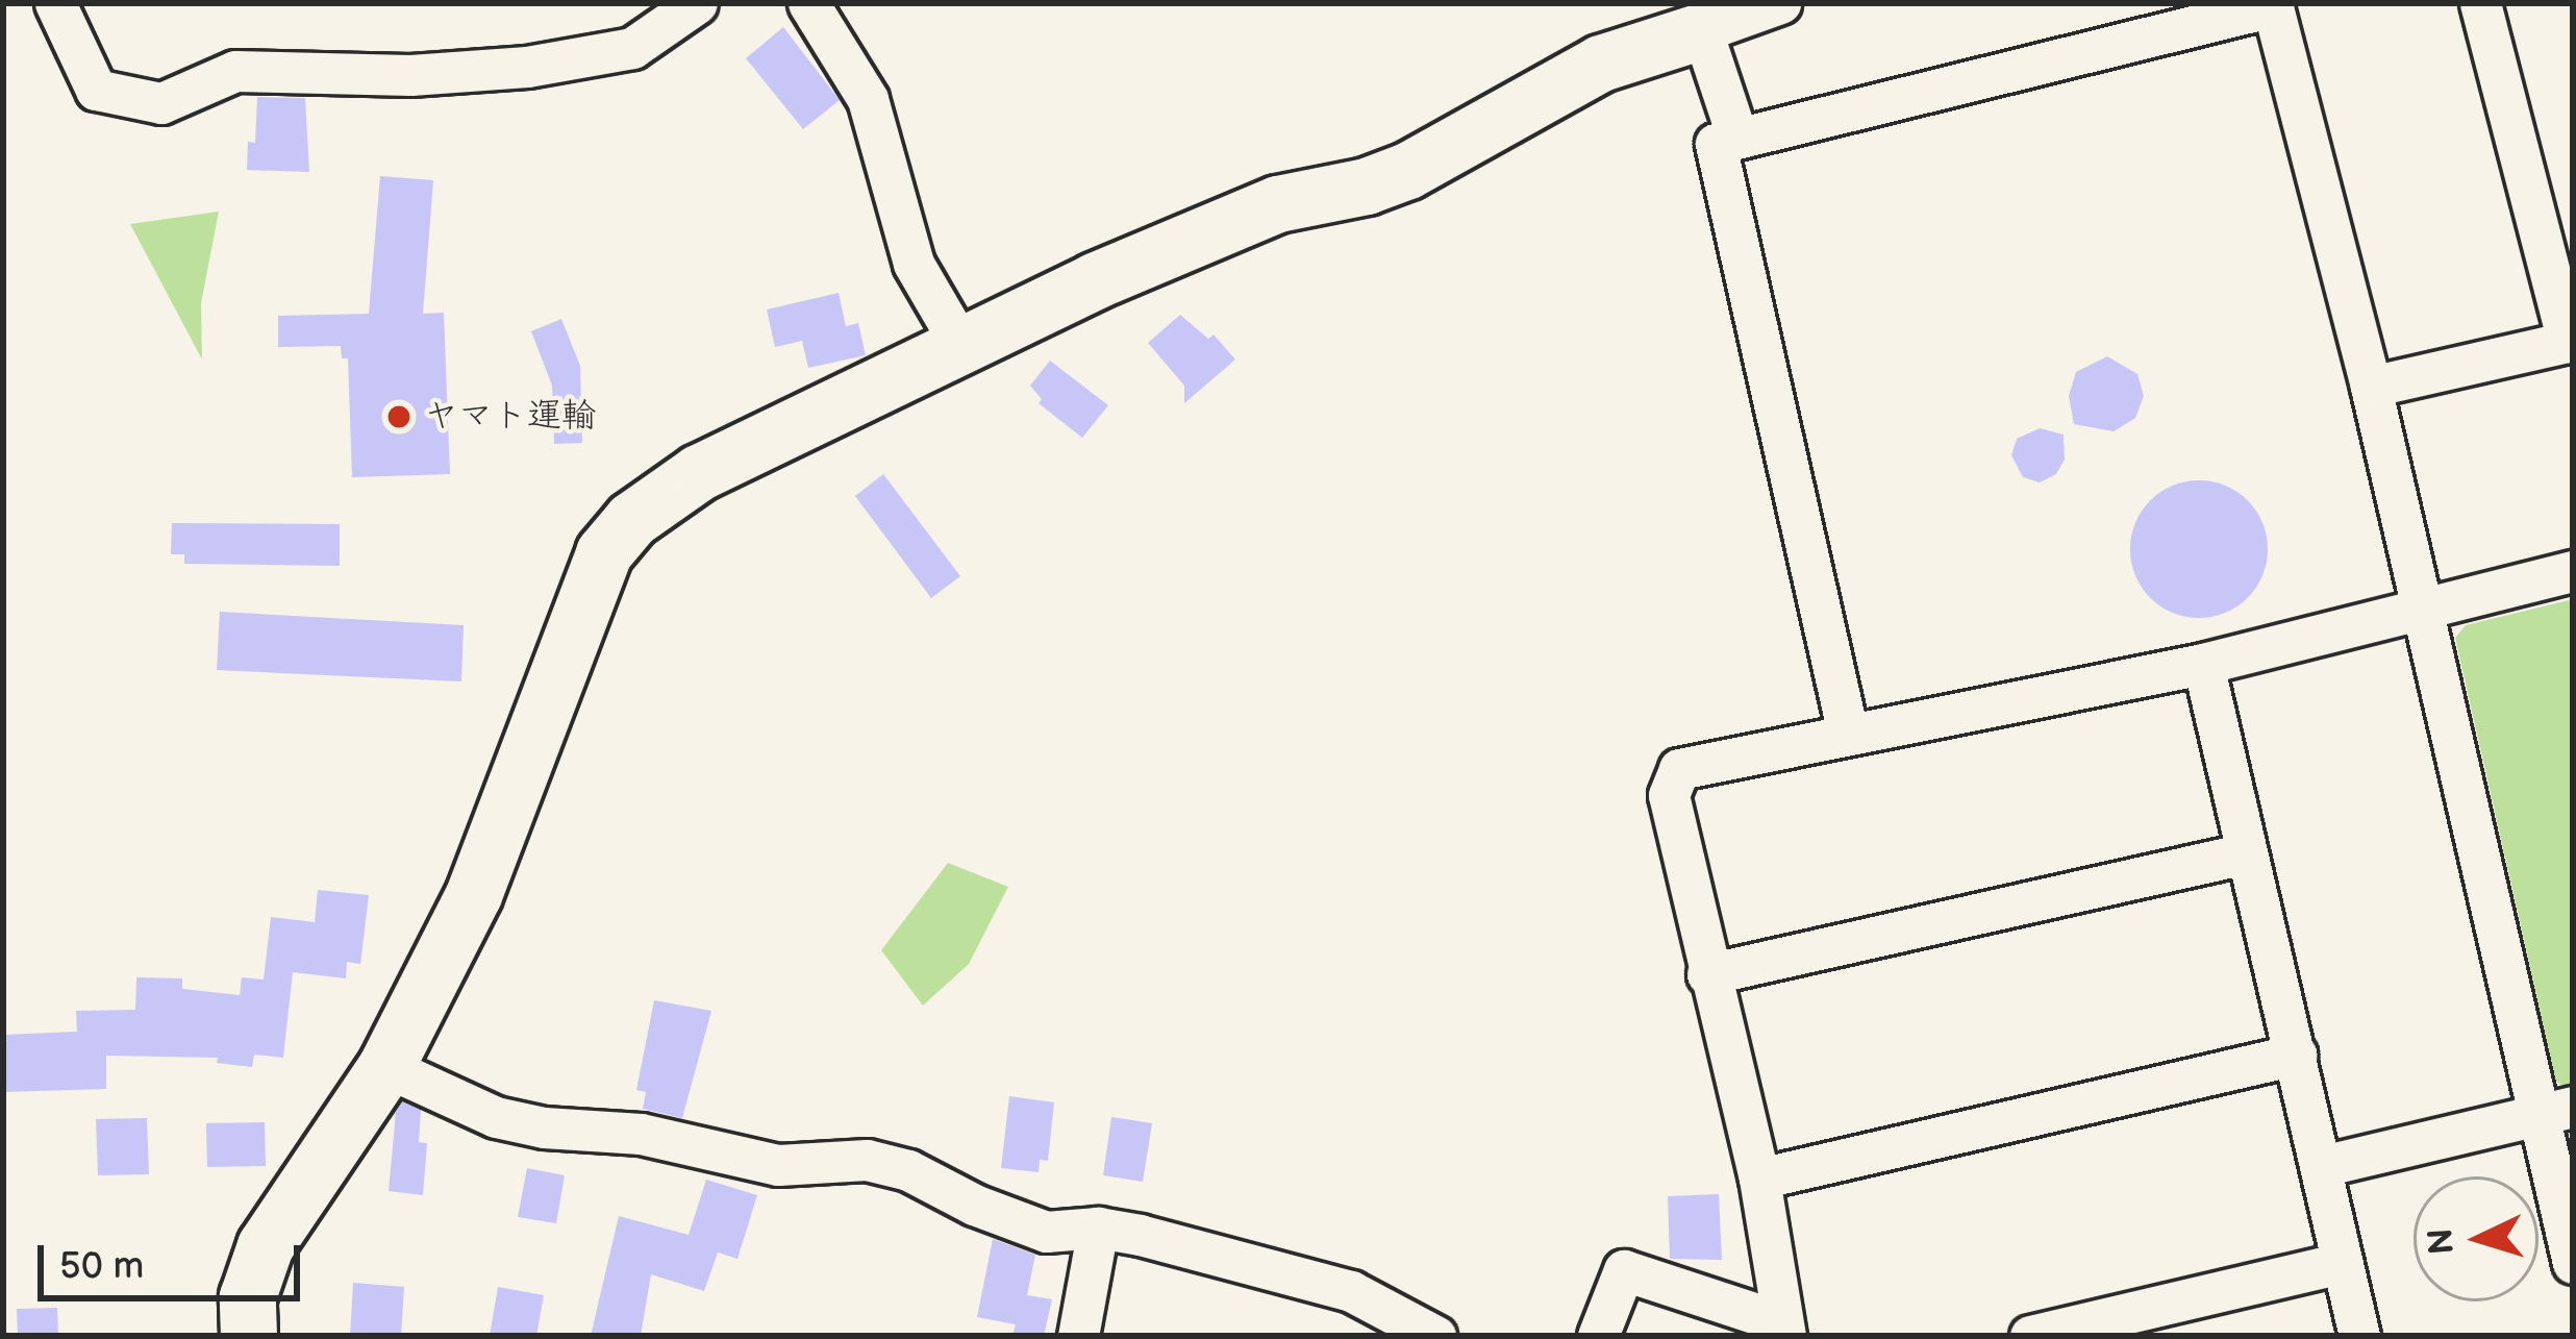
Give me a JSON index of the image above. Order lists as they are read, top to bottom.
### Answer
{
  "places": ["ヤマト運輸"],
  "scale_bar": "50 m",
  "north": "left"
}
